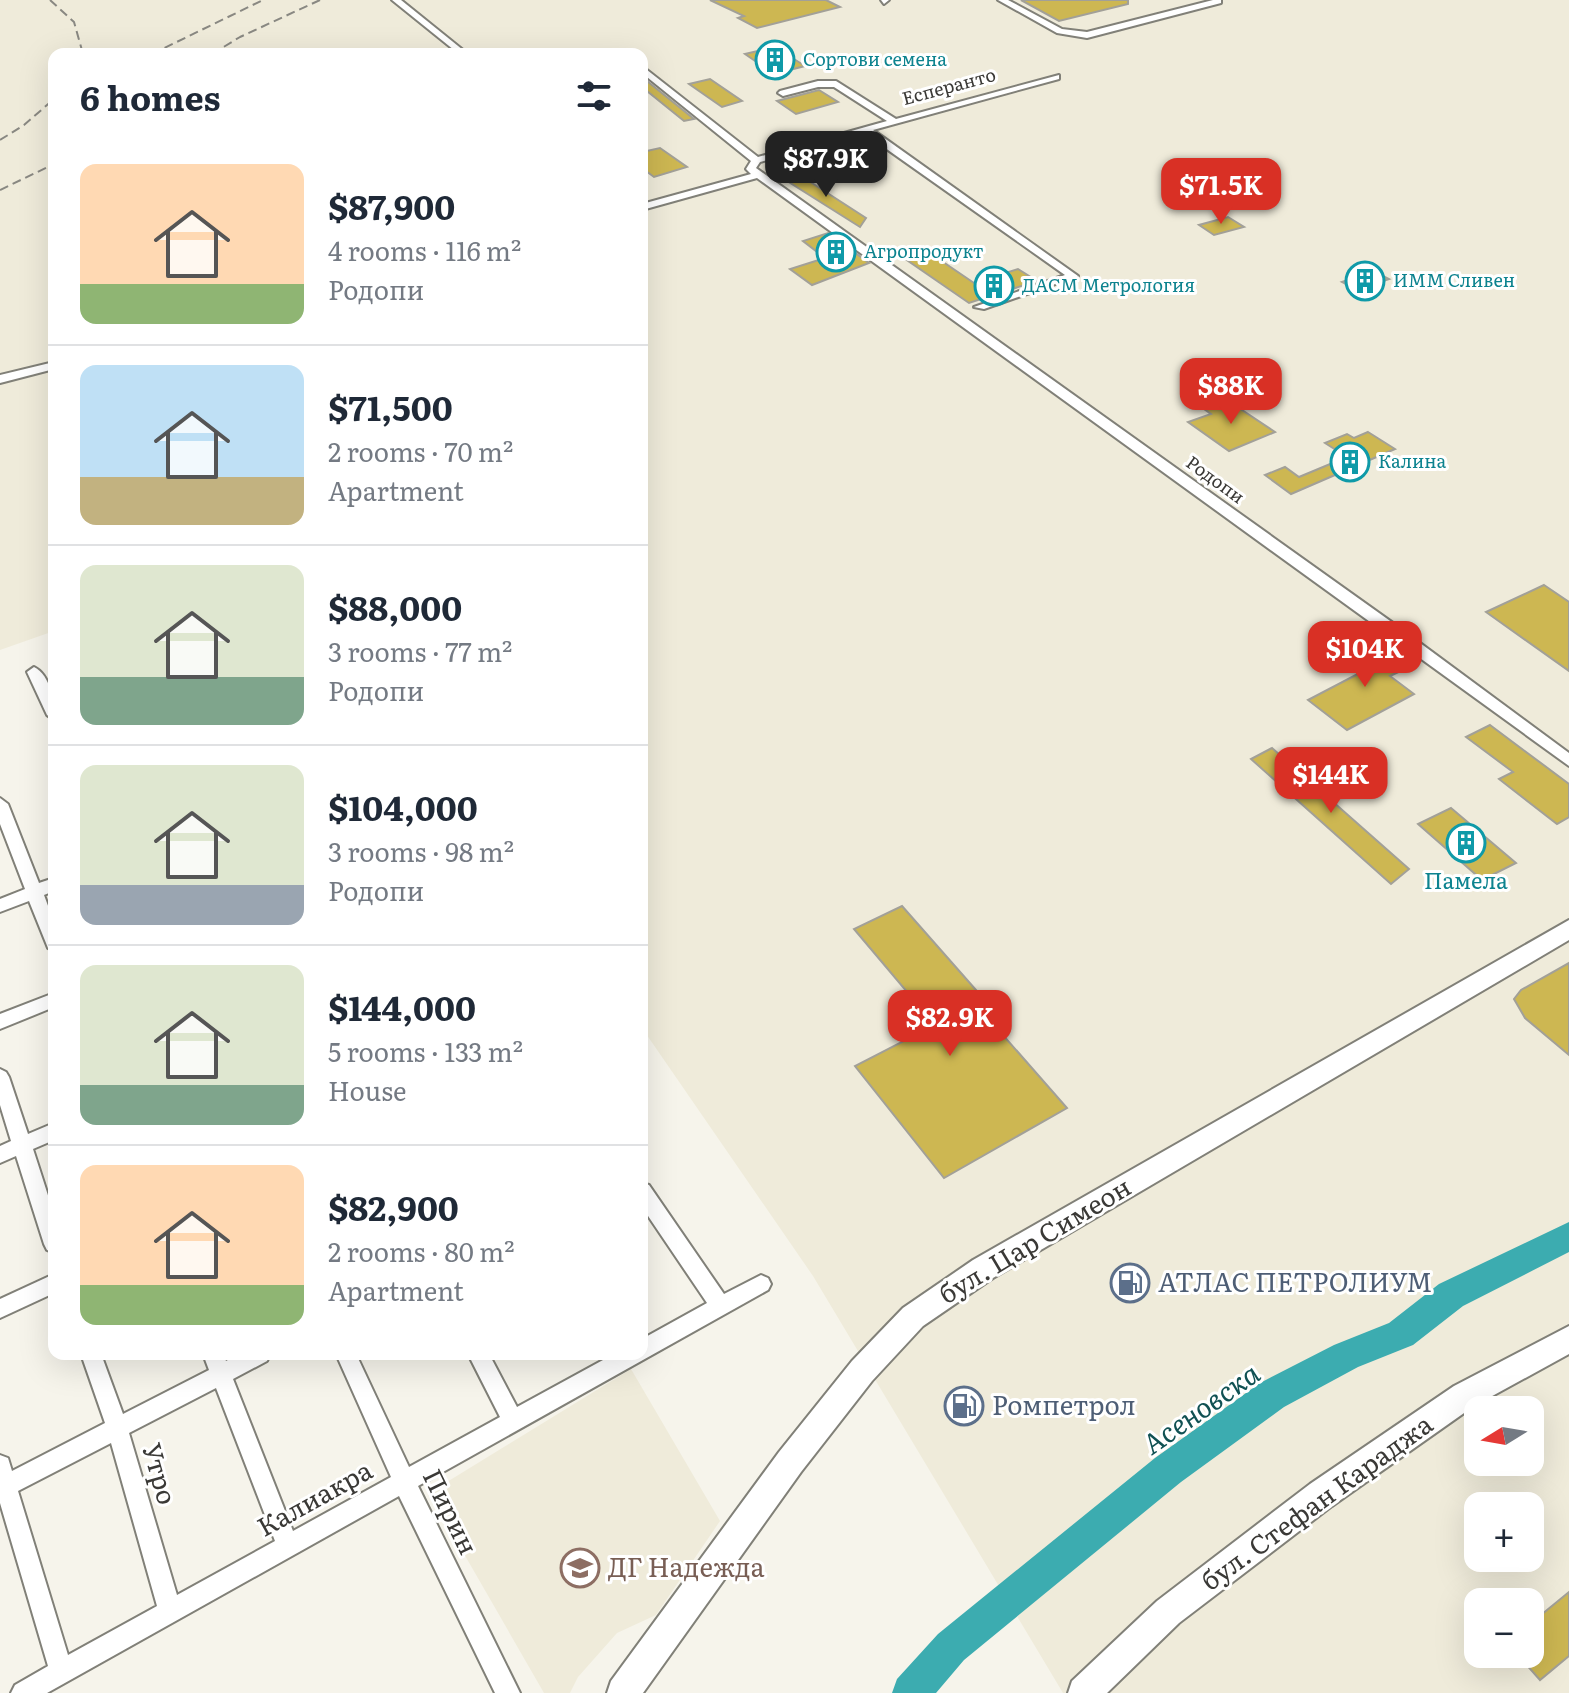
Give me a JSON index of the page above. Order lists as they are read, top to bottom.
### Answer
{
  "streets": {
    "main road": ["бул. Цар Симеон", "бул. Стефан Караджа"],
    "street": [
      "Есперанто",
      "Родопи",
      "Утро",
      "Калиакра",
      "Пирин"
    ]
  },
  "crossings": [
    ["Утро", "Калиакра"],
    ["Калиакра", "Пирин"]
  ],
  "water": ["Асеновска"],
  "places": {
    "building": [
      "Сортови семена",
      "Агропродукт",
      "ИММ Сливен",
      "ДАСМ Метрология",
      "Калина",
      "Памела"
    ],
    "fuel station": ["АТЛАС ПЕТРОЛИУМ", "Ромпетрол"],
    "school or university": ["ДГ Надежда"]
  },
  "north": "left",
  "page": {
    "heading": "6 homes",
    "price": [
      "$87.9K",
      "$71.5K",
      "$88K",
      "$104K",
      "$144K",
      "$82.9K"
    ],
    "list": [
      {
        "name": "$87,900",
        "note": "4 rooms · 116 m² · Родопи"
      },
      {
        "name": "$71,500",
        "note": "2 rooms · 70 m² · Apartment"
      },
      {
        "name": "$88,000",
        "note": "3 rooms · 77 m² · Родопи"
      },
      {
        "name": "$104,000",
        "note": "3 rooms · 98 m² · Родопи"
      },
      {
        "name": "$144,000",
        "note": "5 rooms · 133 m² · House"
      },
      {
        "name": "$82,900",
        "note": "2 rooms · 80 m² · Apartment"
      }
    ],
    "map_buttons": ["+", "−"]
  }
}
